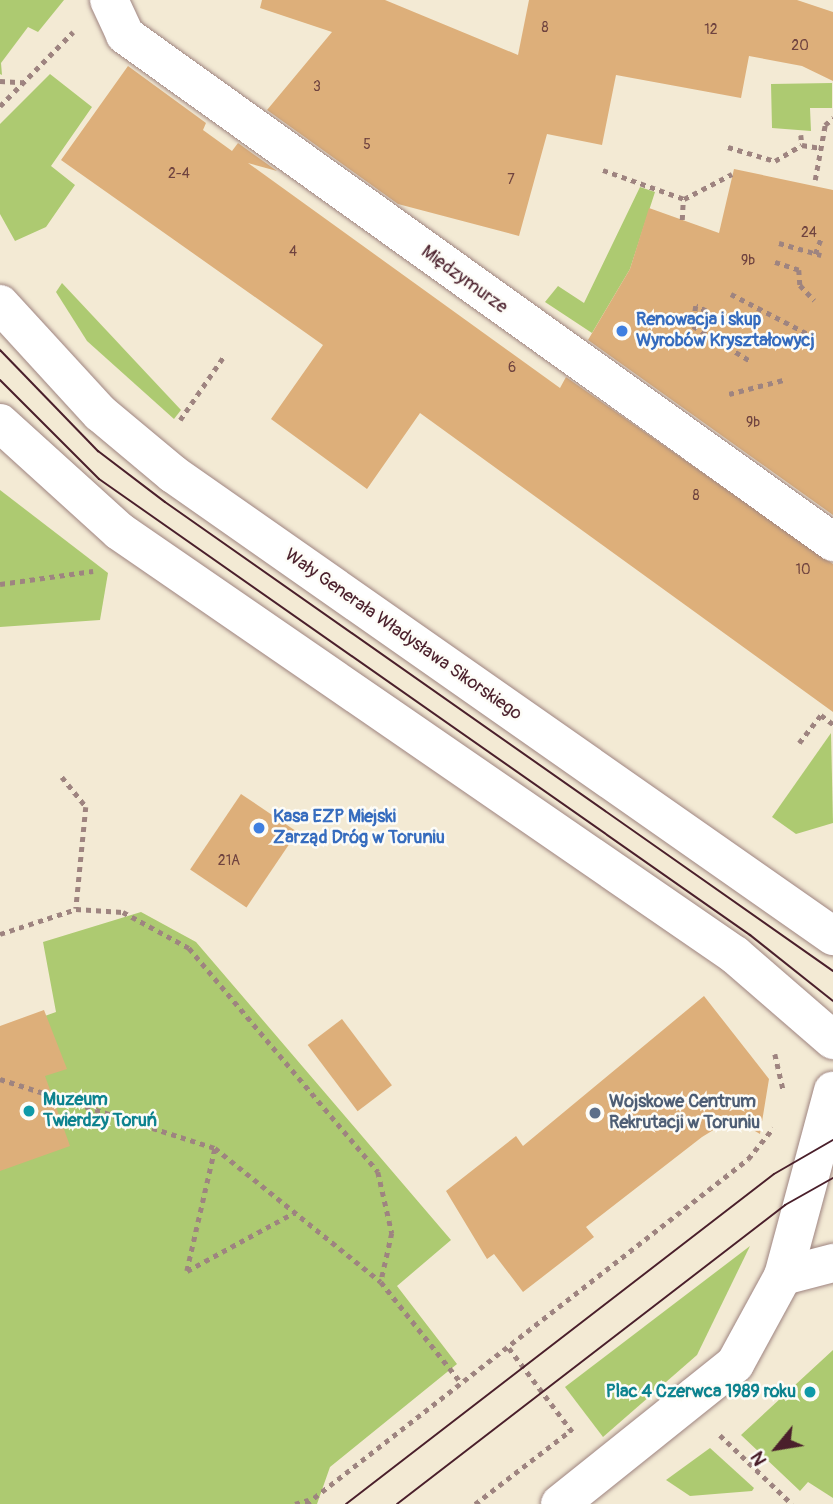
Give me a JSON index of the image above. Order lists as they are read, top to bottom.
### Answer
{
  "streets": {
    "street": ["Międzymurze", "Wały Generała Władysława Sikorskiego"]
  },
  "places": [
    "Renowacja i skup Wyrobów Kryształowycj",
    "Kasa EZP Miejski Zarząd Dróg w Toruniu",
    "Muzeum Twierdzy Toruń",
    "Wojskowe Centrum Rekrutacji w Toruniu",
    "Plac 4 Czerwca 1989 roku"
  ],
  "house_numbers": [
    "8",
    "12",
    "20",
    "3",
    "5",
    "2-4",
    "7",
    "24",
    "4",
    "9b",
    "6",
    "9b",
    "8",
    "10",
    "21A"
  ],
  "north": "bottom left"
}
